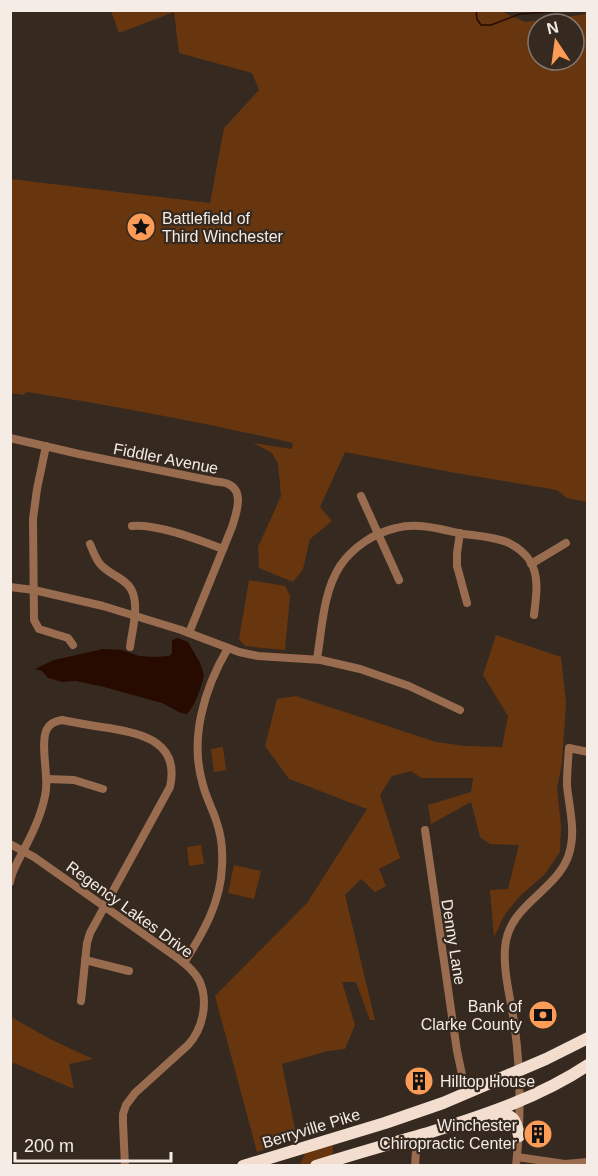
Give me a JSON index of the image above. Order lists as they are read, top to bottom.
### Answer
{
  "streets": {
    "highway": ["Berryville Pike"],
    "street": ["Fiddler Avenue", "Regency Lakes Drive", "Denny Lane"]
  },
  "crossings": [
    ["Denny Lane", "Berryville Pike"]
  ],
  "places": {
    "place": ["Battlefield of Third Winchester"],
    "bank": ["Bank of Clarke County"],
    "building": ["Hilltop House", "Winchester Chiropractic Center"]
  },
  "scale_bar": "200 m",
  "north": "top"
}
